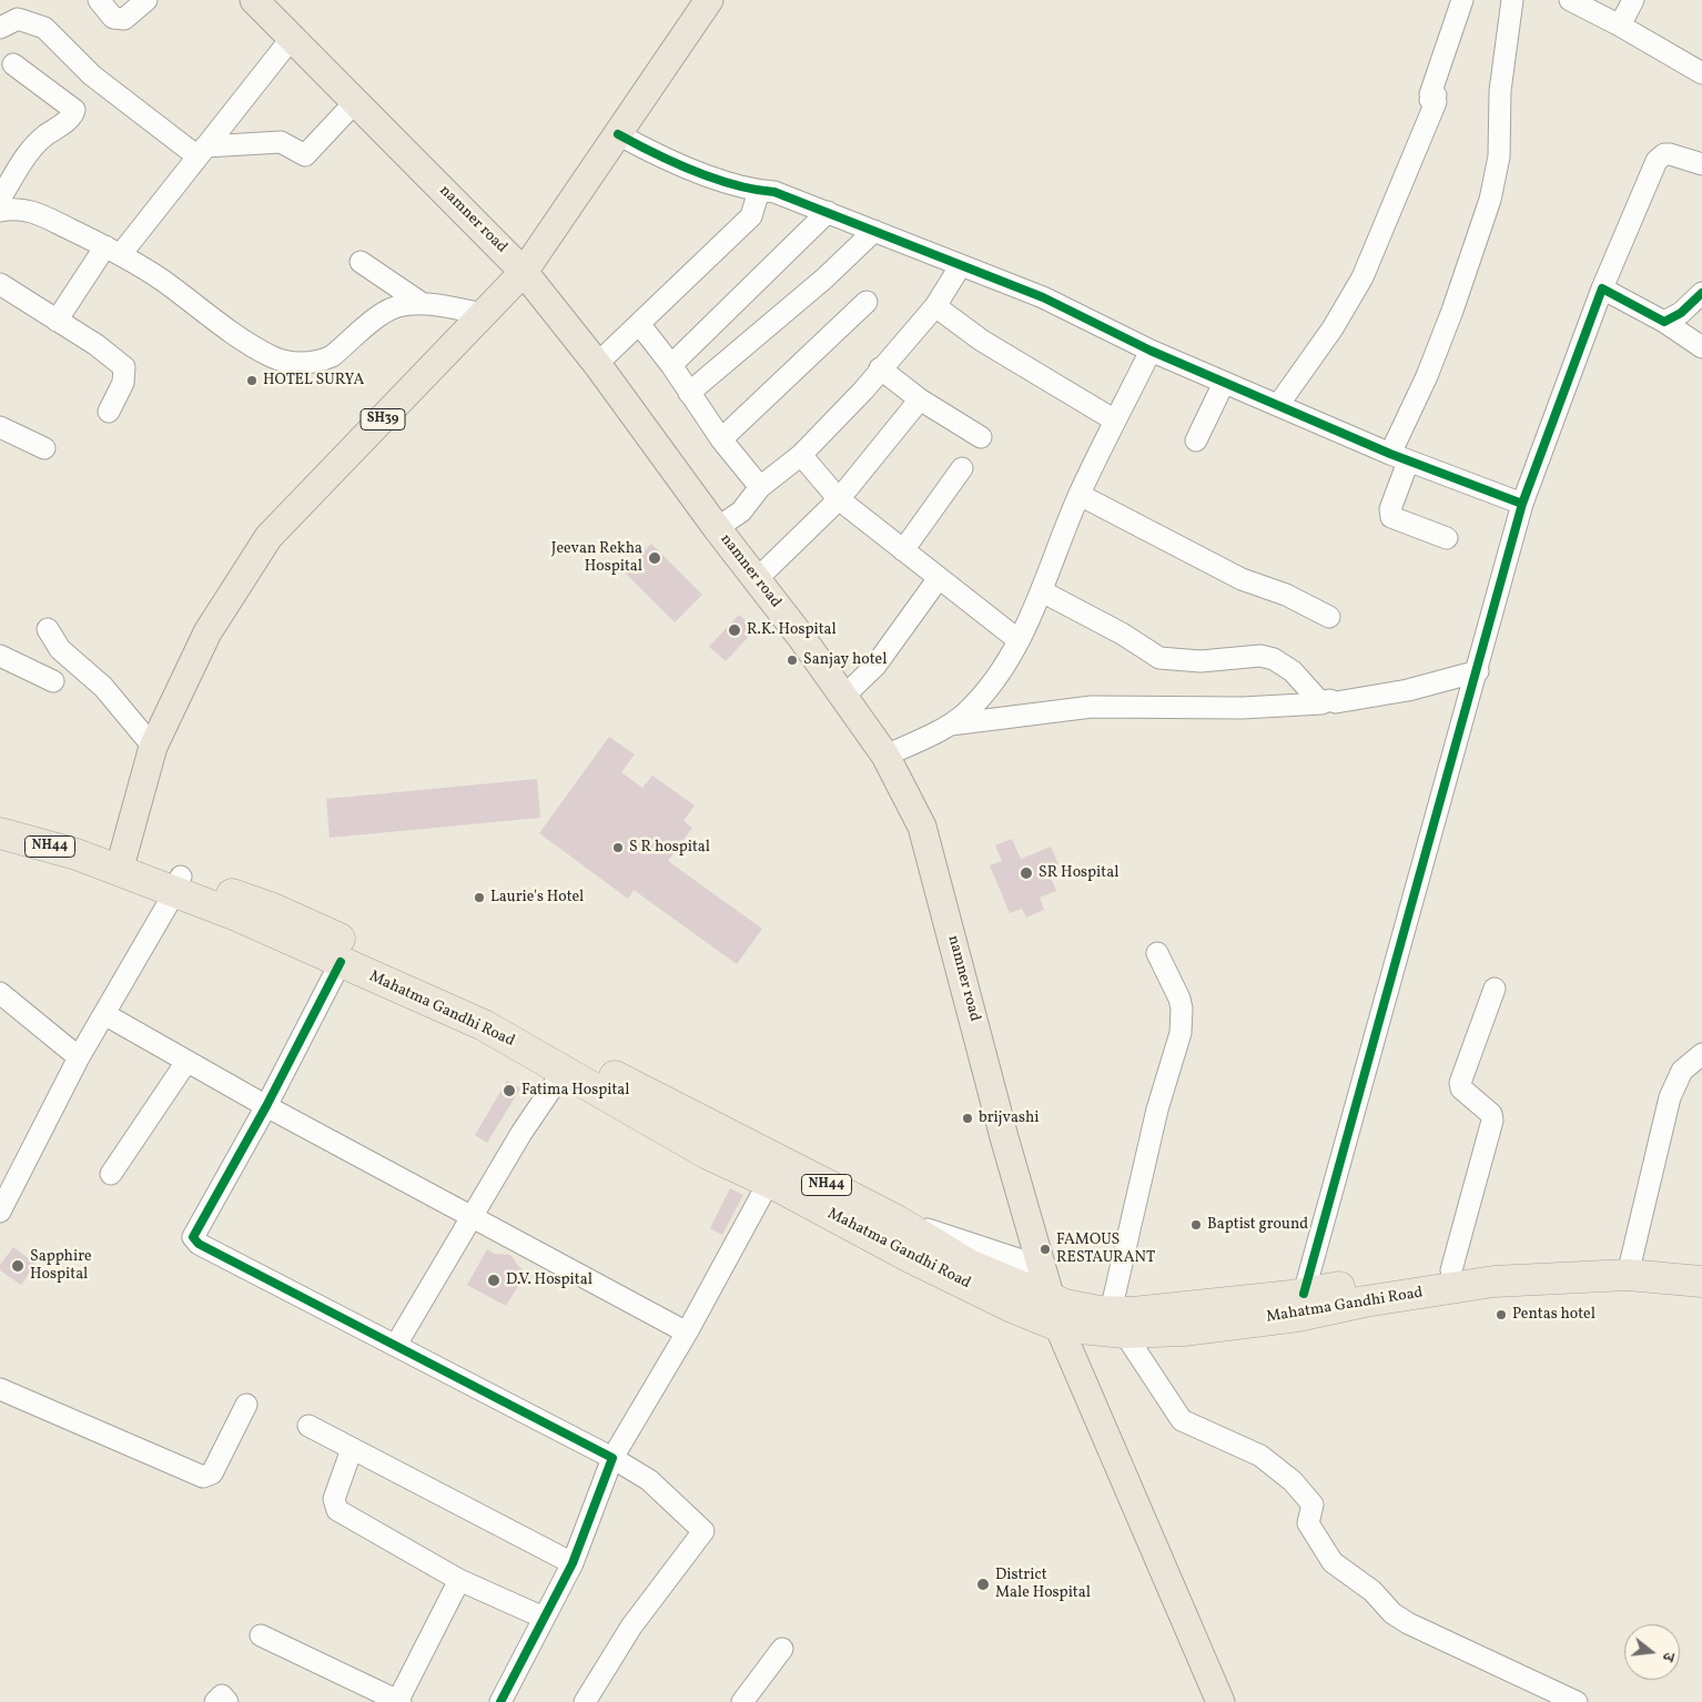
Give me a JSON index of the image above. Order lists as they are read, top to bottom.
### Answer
{
  "streets": {
    "highway": ["NH44", "Mahatma Gandhi Road"],
    "main road": ["namner road", "SH39"]
  },
  "crossings": [
    ["namner road", "SH39"],
    ["namner road", "Mahatma Gandhi Road"],
    ["SH39", "Mahatma Gandhi Road"]
  ],
  "places": [
    "HOTEL SURYA",
    "Jeevan Rekha Hospital",
    "R.K. Hospital",
    "Sanjay hotel",
    "S R hospital",
    "SR Hospital",
    "Laurie's Hotel",
    "Fatima Hospital",
    "brijvashi",
    "Baptist ground",
    "FAMOUS RESTAURANT",
    "Sapphire Hospital",
    "D.V. Hospital",
    "Pentas hotel",
    "District Male Hospital"
  ],
  "north": "right"
}
